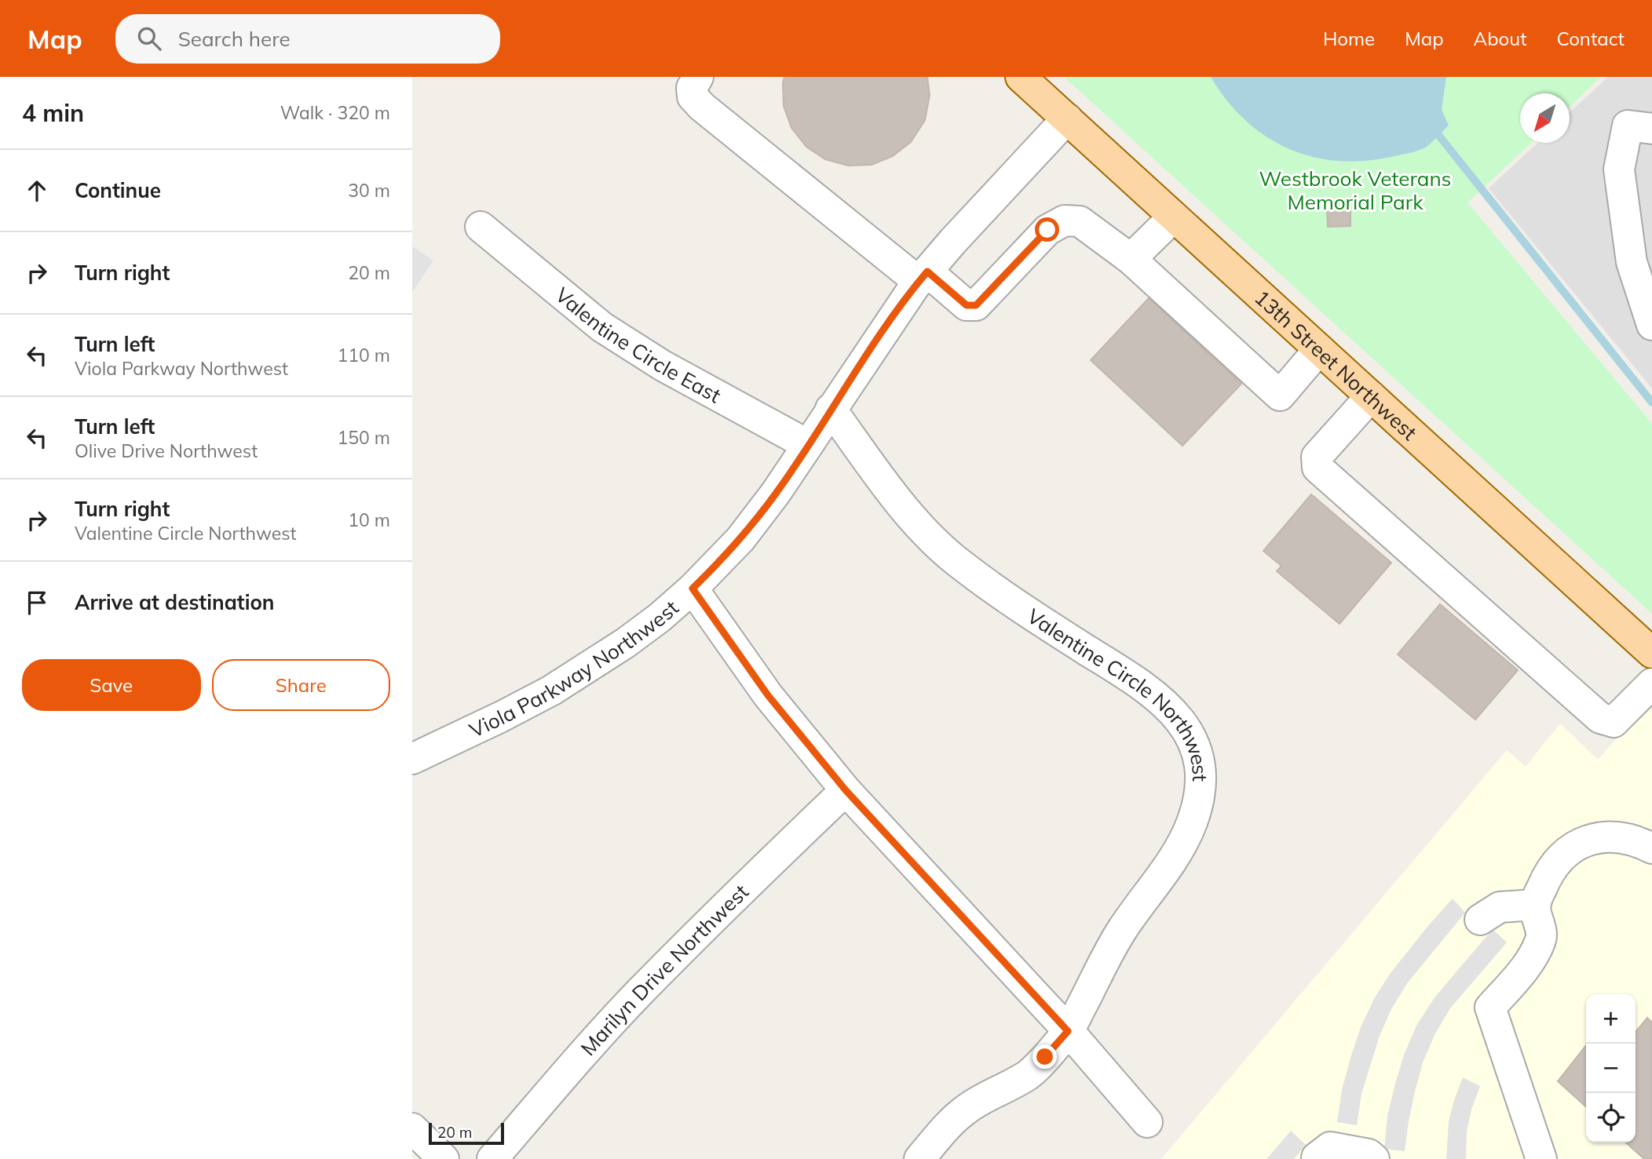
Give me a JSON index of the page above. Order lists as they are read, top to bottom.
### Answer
{
  "streets": {
    "main road": ["13th Street Northwest"],
    "street": [
      "Valentine Circle East",
      "Viola Parkway Northwest",
      "Valentine Circle Northwest",
      "Marilyn Drive Northwest"
    ]
  },
  "crossings": [
    ["Valentine Circle East", "Viola Parkway Northwest"],
    ["13th Street Northwest", "Viola Parkway Northwest"],
    ["Viola Parkway Northwest", "Valentine Circle Northwest"]
  ],
  "parks": ["Westbrook Veterans Memorial Park"],
  "scale_bar": "20 m",
  "north": "bottom left",
  "page": {
    "header": "Map",
    "search": "Search here",
    "nav": [
      "Home",
      "Map",
      "About",
      "Contact"
    ],
    "heading": ["4 min", "Walk · 320 m"],
    "list": [
      ["Continue", "30 m"],
      ["Turn right", "20 m"],
      ["Turn left", "Viola Parkway Northwest", "110 m"],
      ["Turn left", "Olive Drive Northwest", "150 m"],
      ["Turn right", "Valentine Circle Northwest", "10 m"],
      "Arrive at destination"
    ],
    "buttons": ["Save", "Share"],
    "map_buttons": ["+", "−"],
    "scale": "20 m"
  }
}
